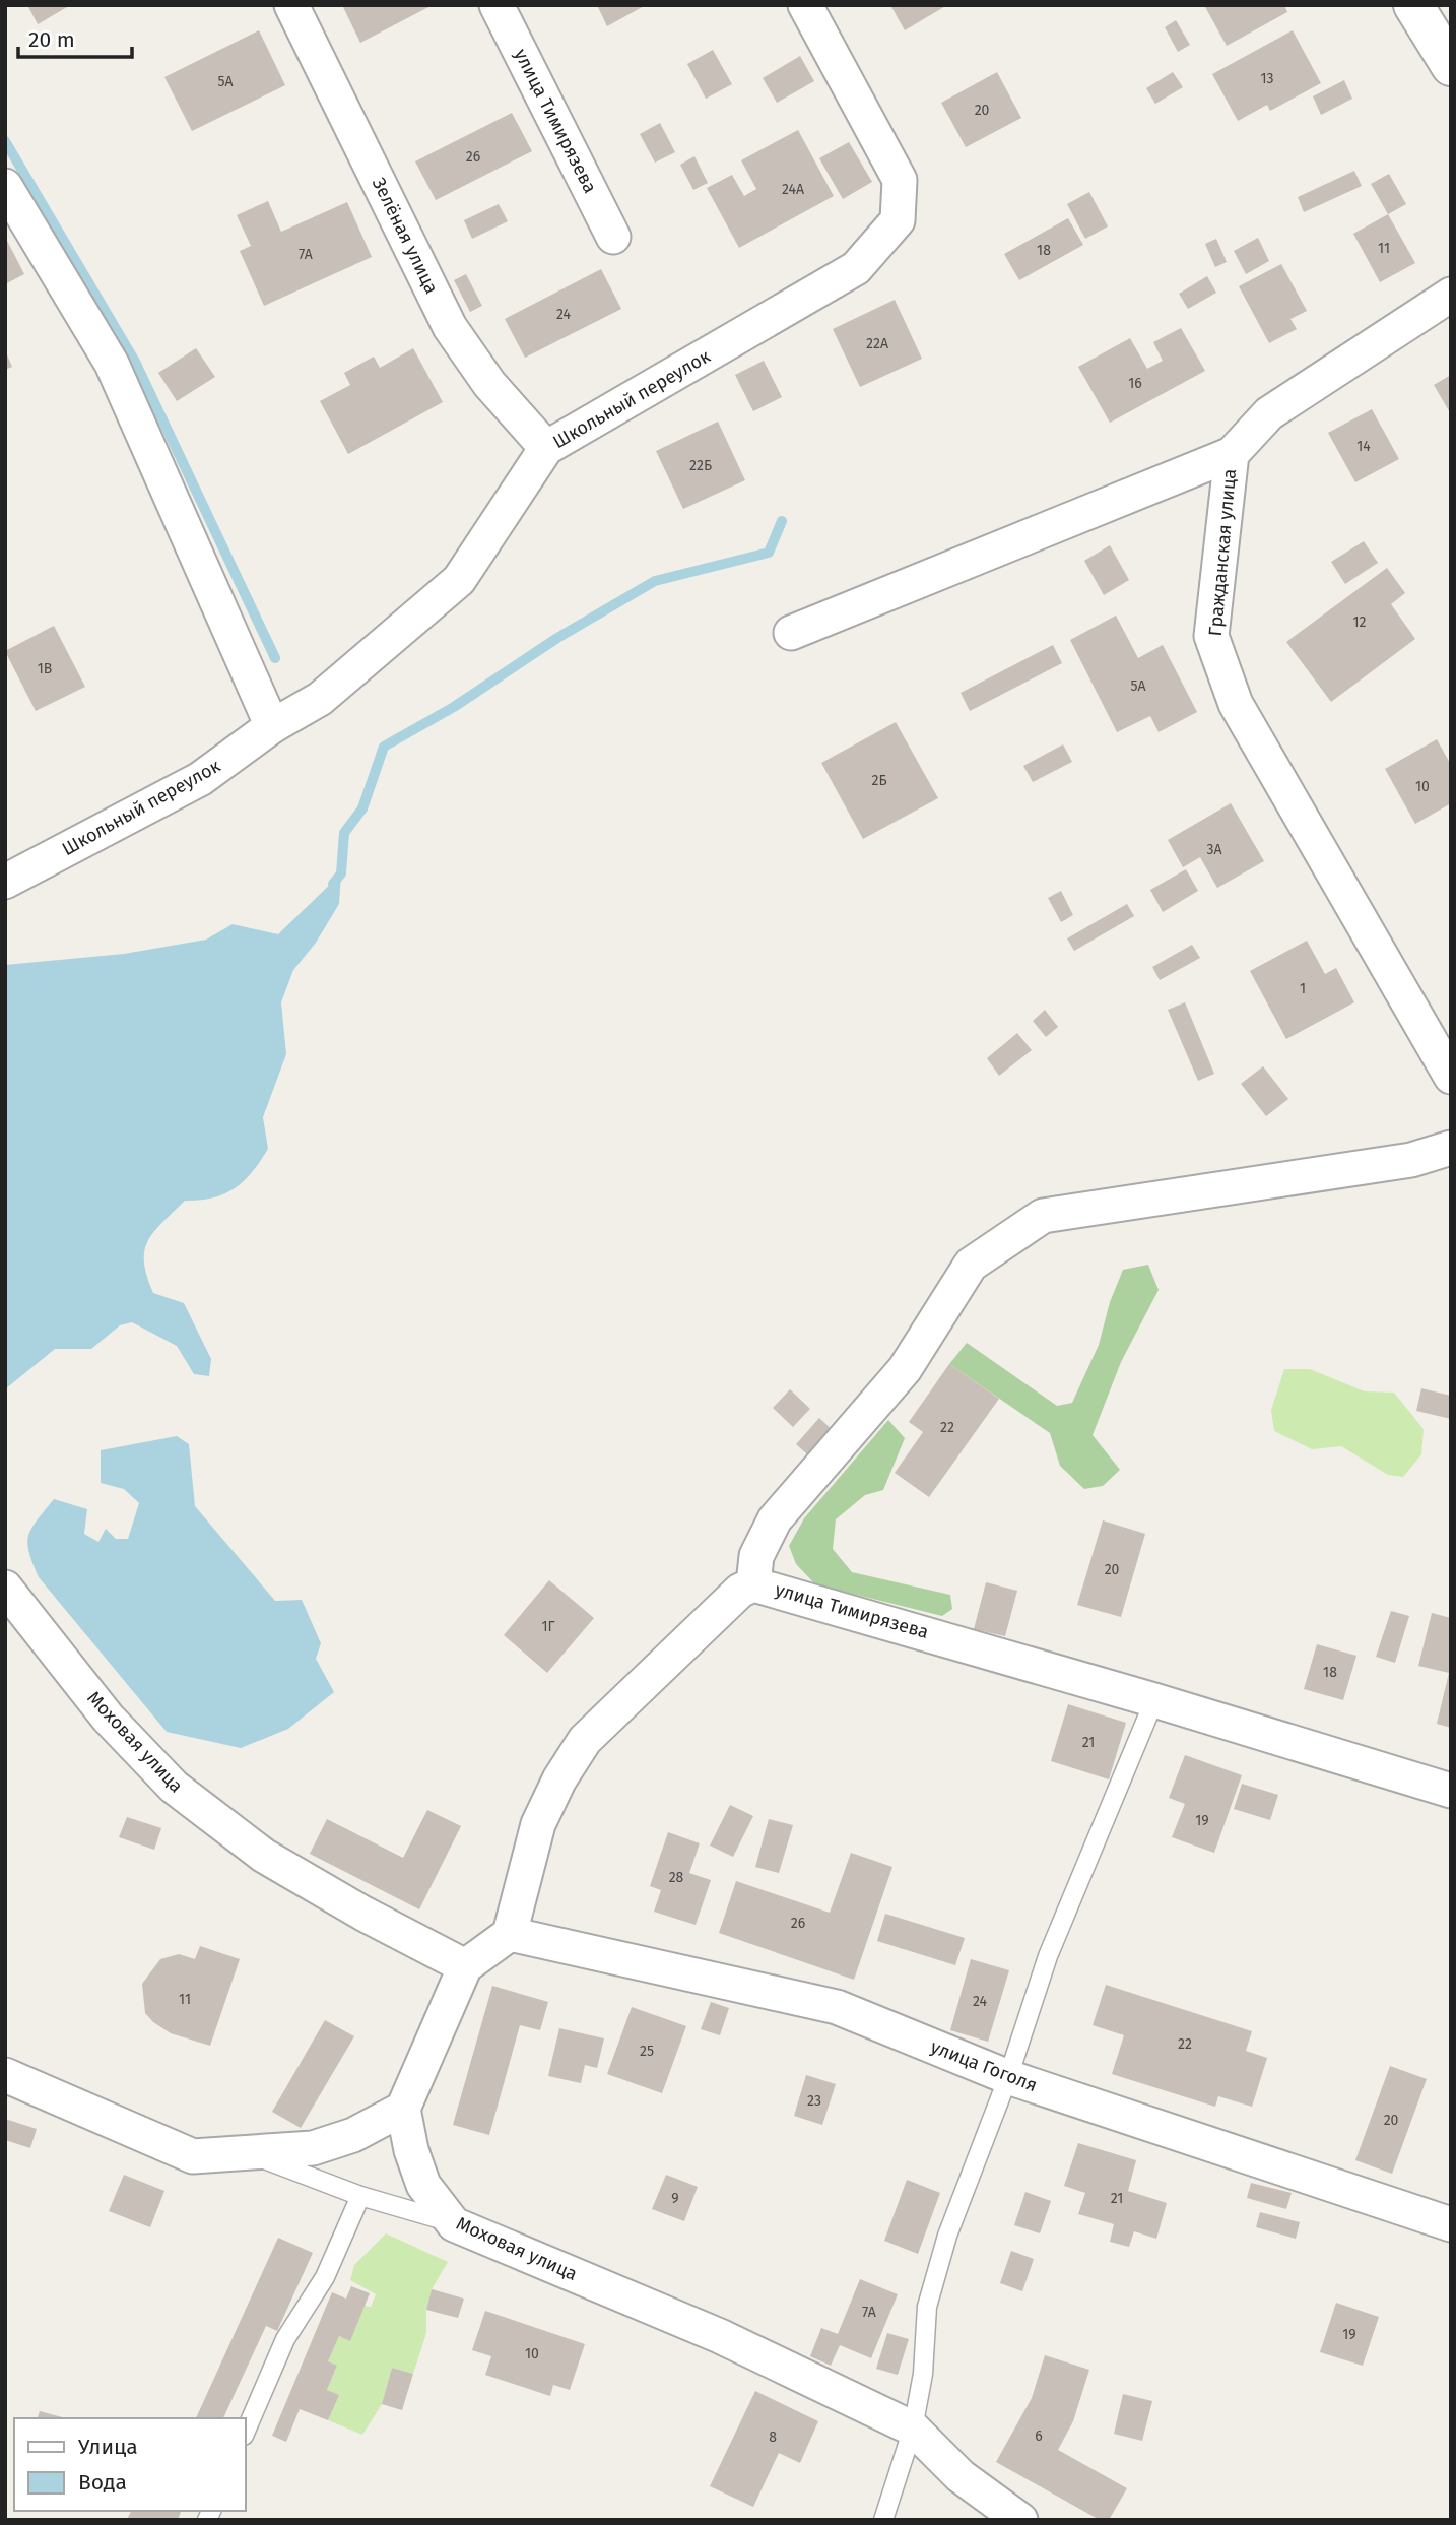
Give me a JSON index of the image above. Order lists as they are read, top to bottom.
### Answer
{
  "streets": {
    "street": [
      "улица Тимирязева",
      "Зелёная улица",
      "Школьный переулок",
      "Гражданская улица",
      "Моховая улица",
      "улица Гоголя"
    ]
  },
  "crossings": [
    ["улица Тимирязева", "улица Гоголя"],
    ["Зелёная улица", "Школьный переулок"]
  ],
  "house_numbers": [
    "13",
    "5А",
    "20",
    "26",
    "24А",
    "11",
    "18",
    "7А",
    "24",
    "22А",
    "16",
    "14",
    "22Б",
    "12",
    "1В",
    "5А",
    "2Б",
    "10",
    "3А",
    "1",
    "22",
    "20",
    "1Г",
    "18",
    "21",
    "19",
    "28",
    "26",
    "11",
    "24",
    "22",
    "25",
    "23",
    "20",
    "9",
    "21",
    "7А",
    "19",
    "10",
    "6",
    "8"
  ],
  "legend": ["Улица", "Вода"],
  "scale_bar": "20 m"
}
